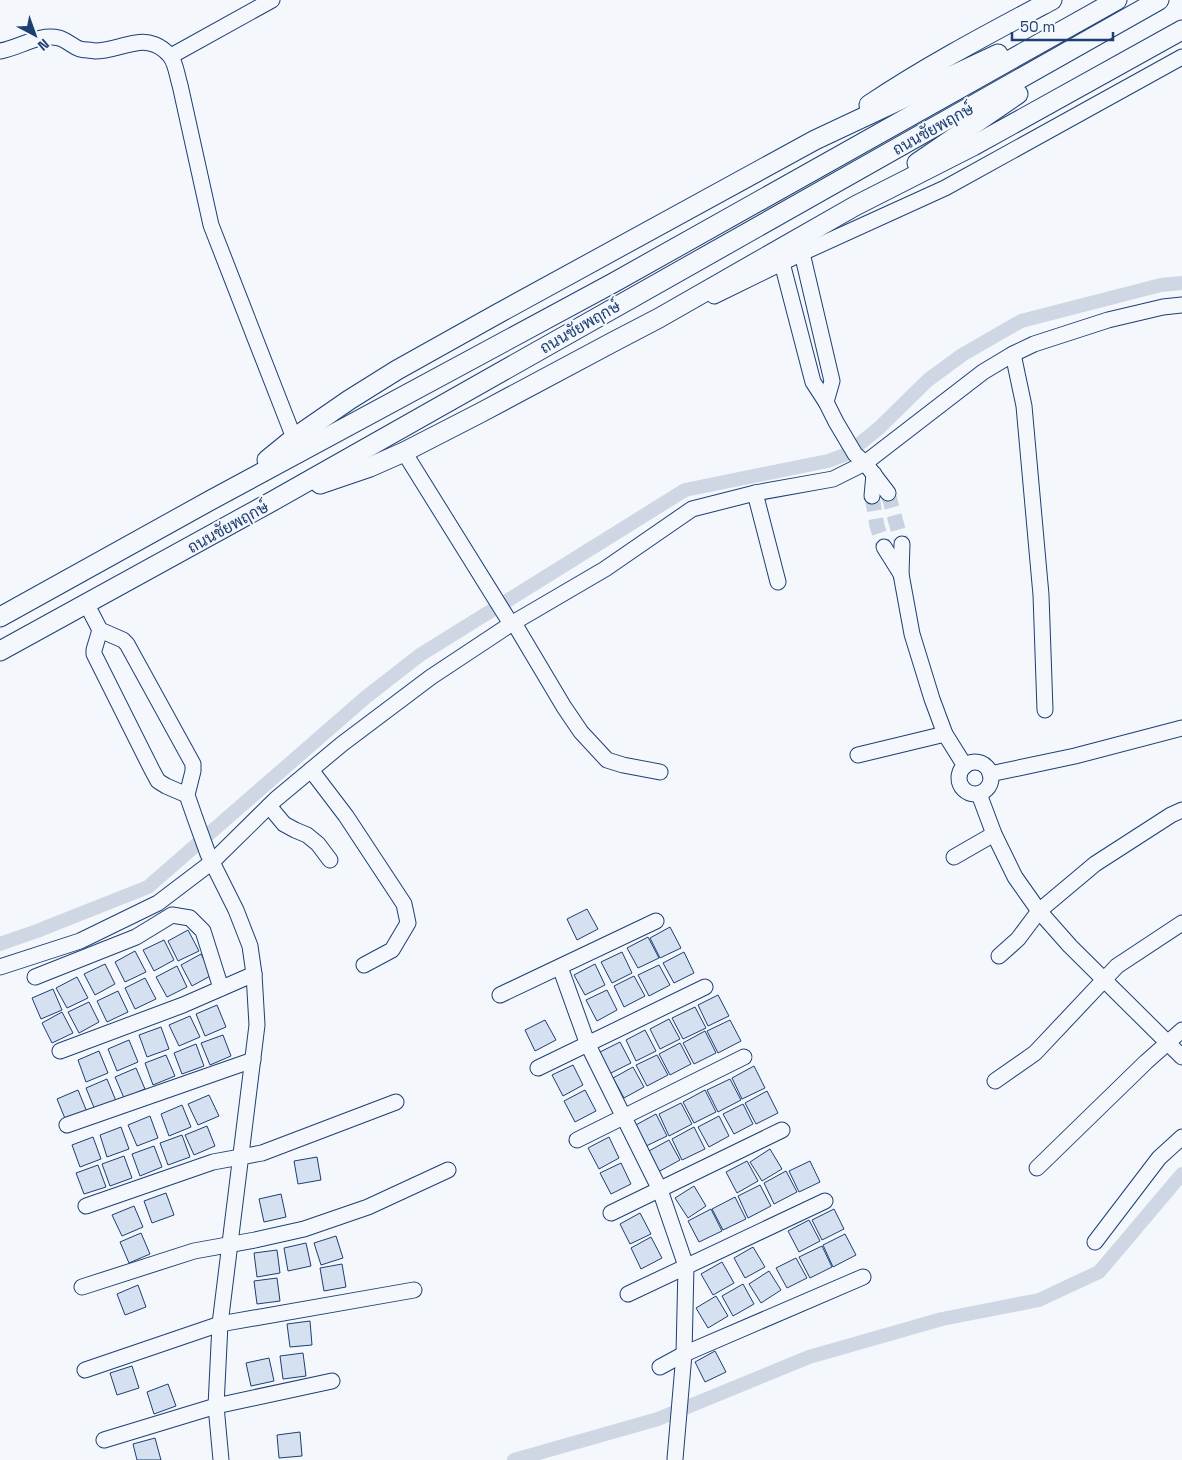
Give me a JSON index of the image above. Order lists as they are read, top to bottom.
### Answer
{
  "streets": {
    "main road": ["ถนนชัยพฤกษ์"]
  },
  "scale_bar": "50 m",
  "north": "bottom right"
}
